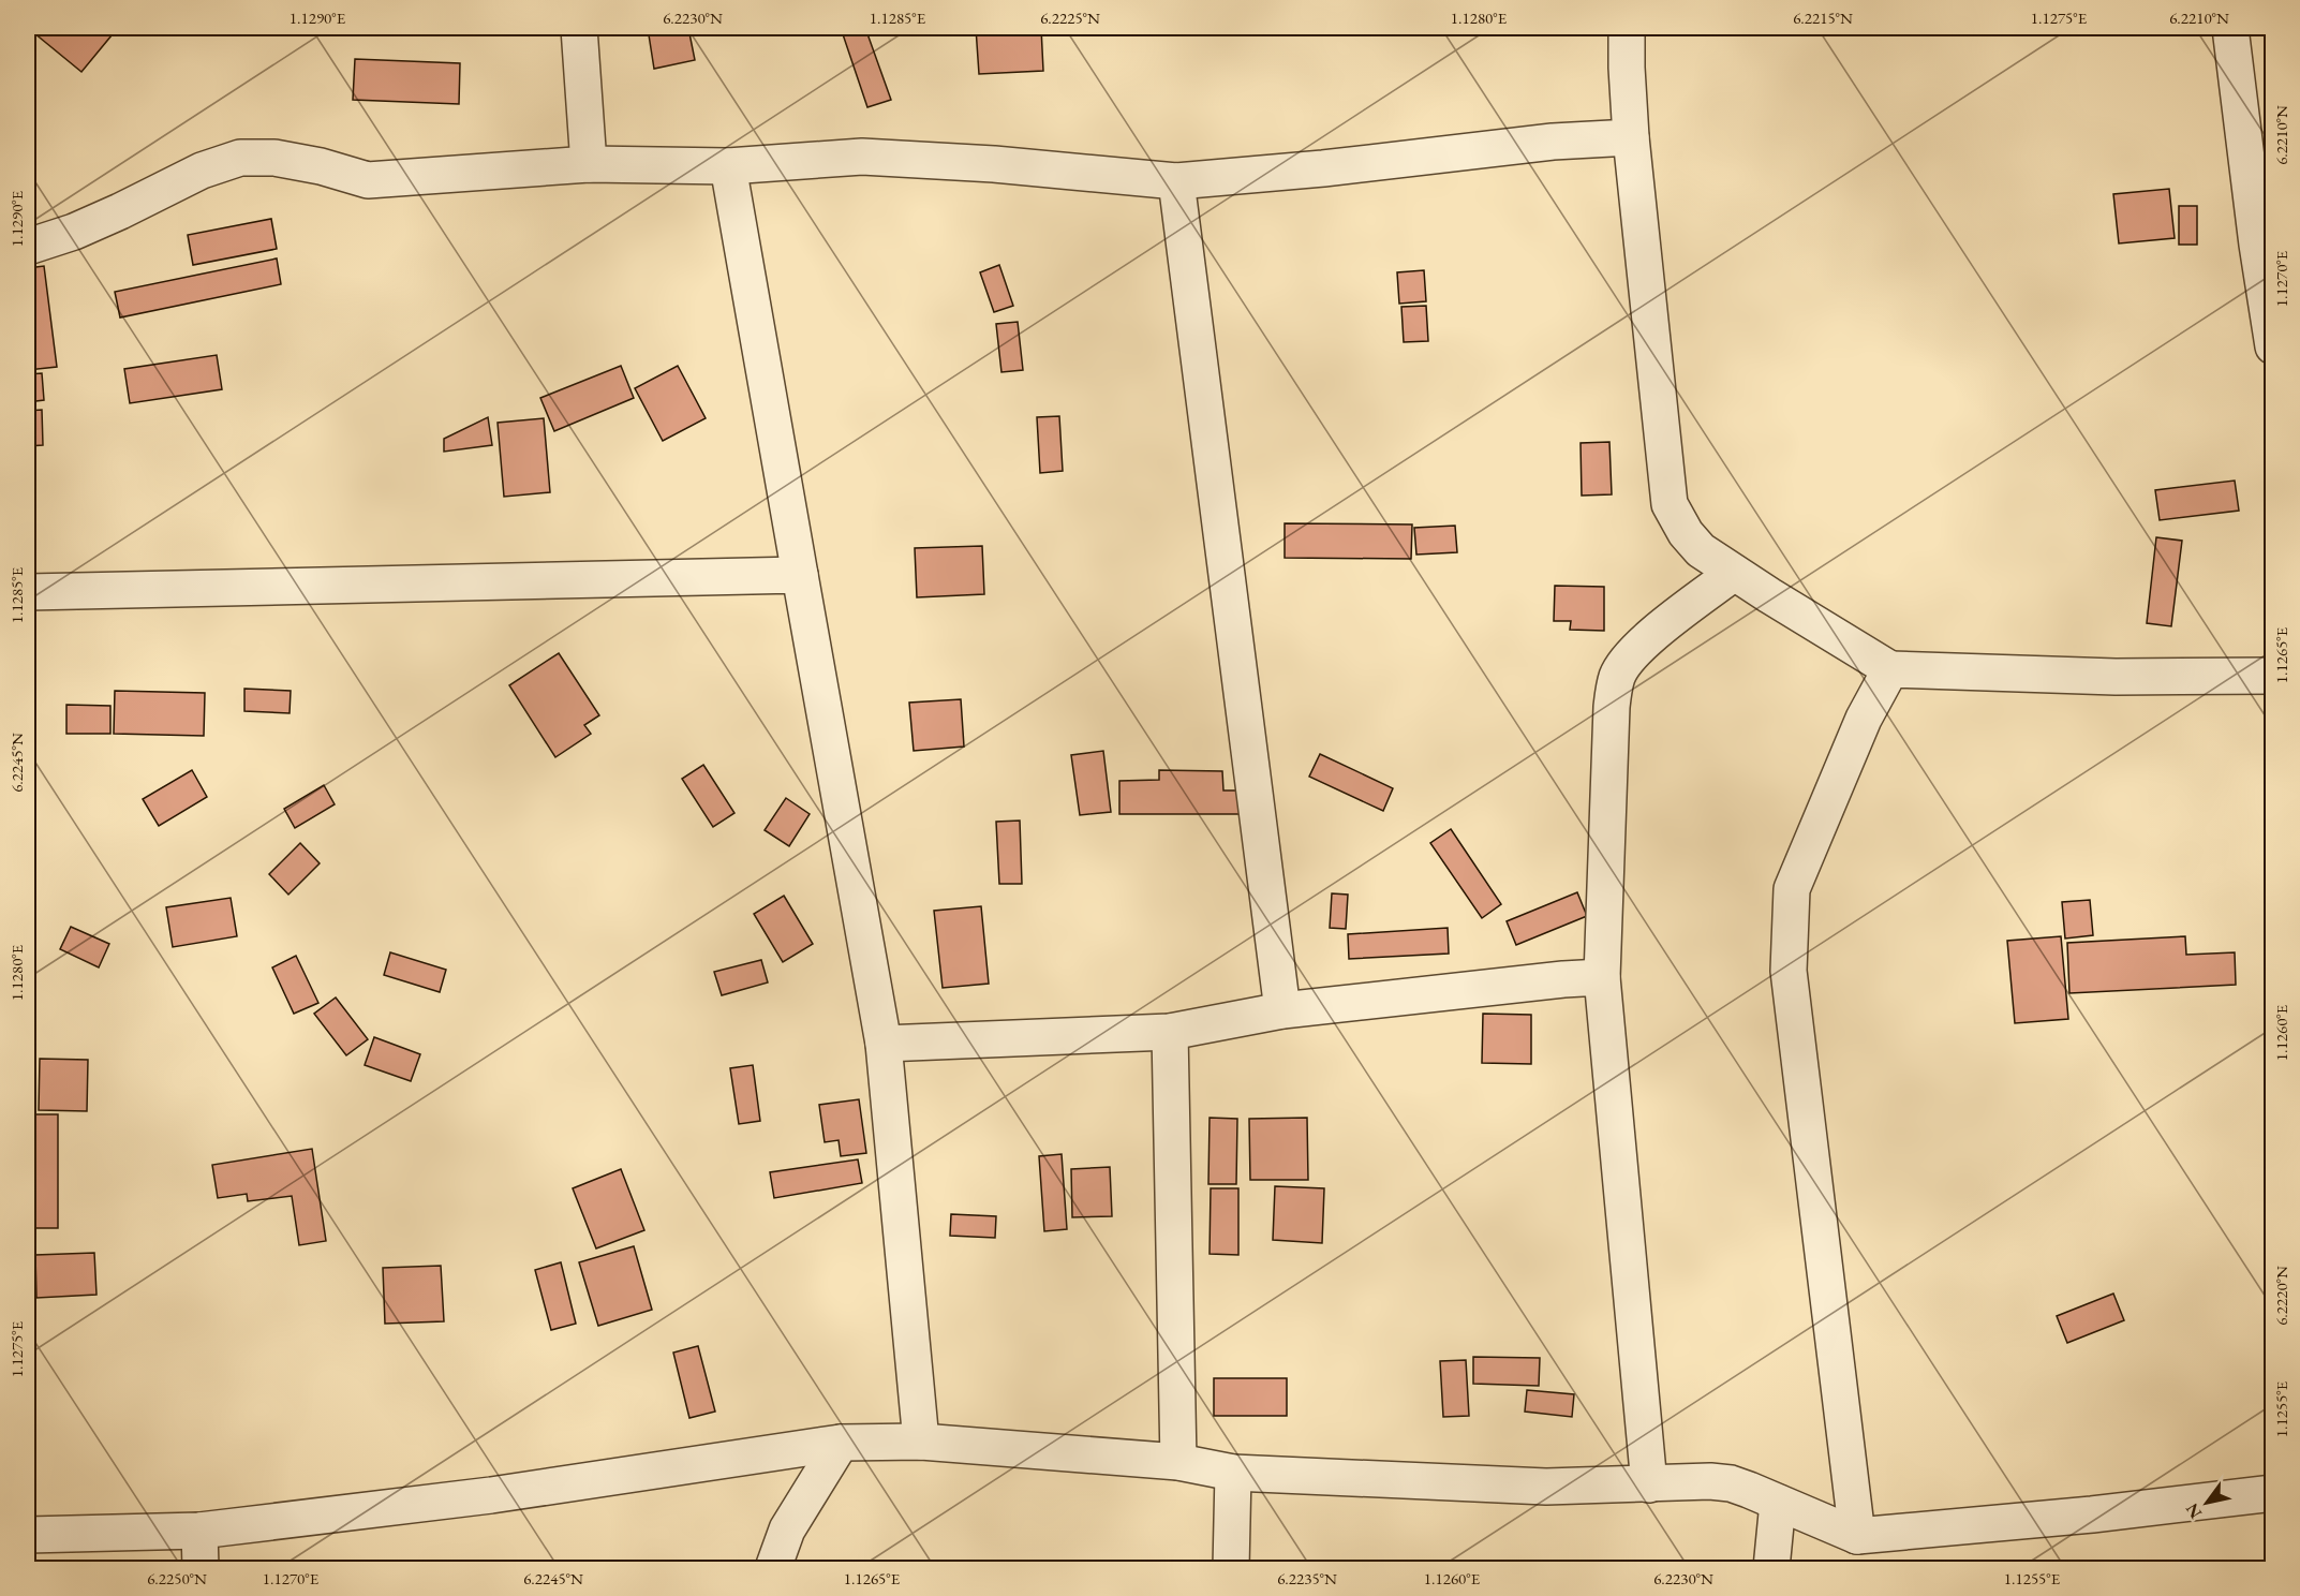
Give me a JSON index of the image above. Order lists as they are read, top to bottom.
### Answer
{
  "north": "bottom left",
  "coordinates": [
    "1.1290°E",
    "6.2230°N",
    "1.1285°E",
    "6.2225°N",
    "1.1280°E",
    "6.2215°N",
    "1.1275°E",
    "6.2210°N",
    "1.1270°E",
    "1.1265°E",
    "6.2245°N",
    "1.1260°E",
    "6.2220°N",
    "1.1255°E",
    "6.2250°N",
    "6.2235°N"
  ]
}
